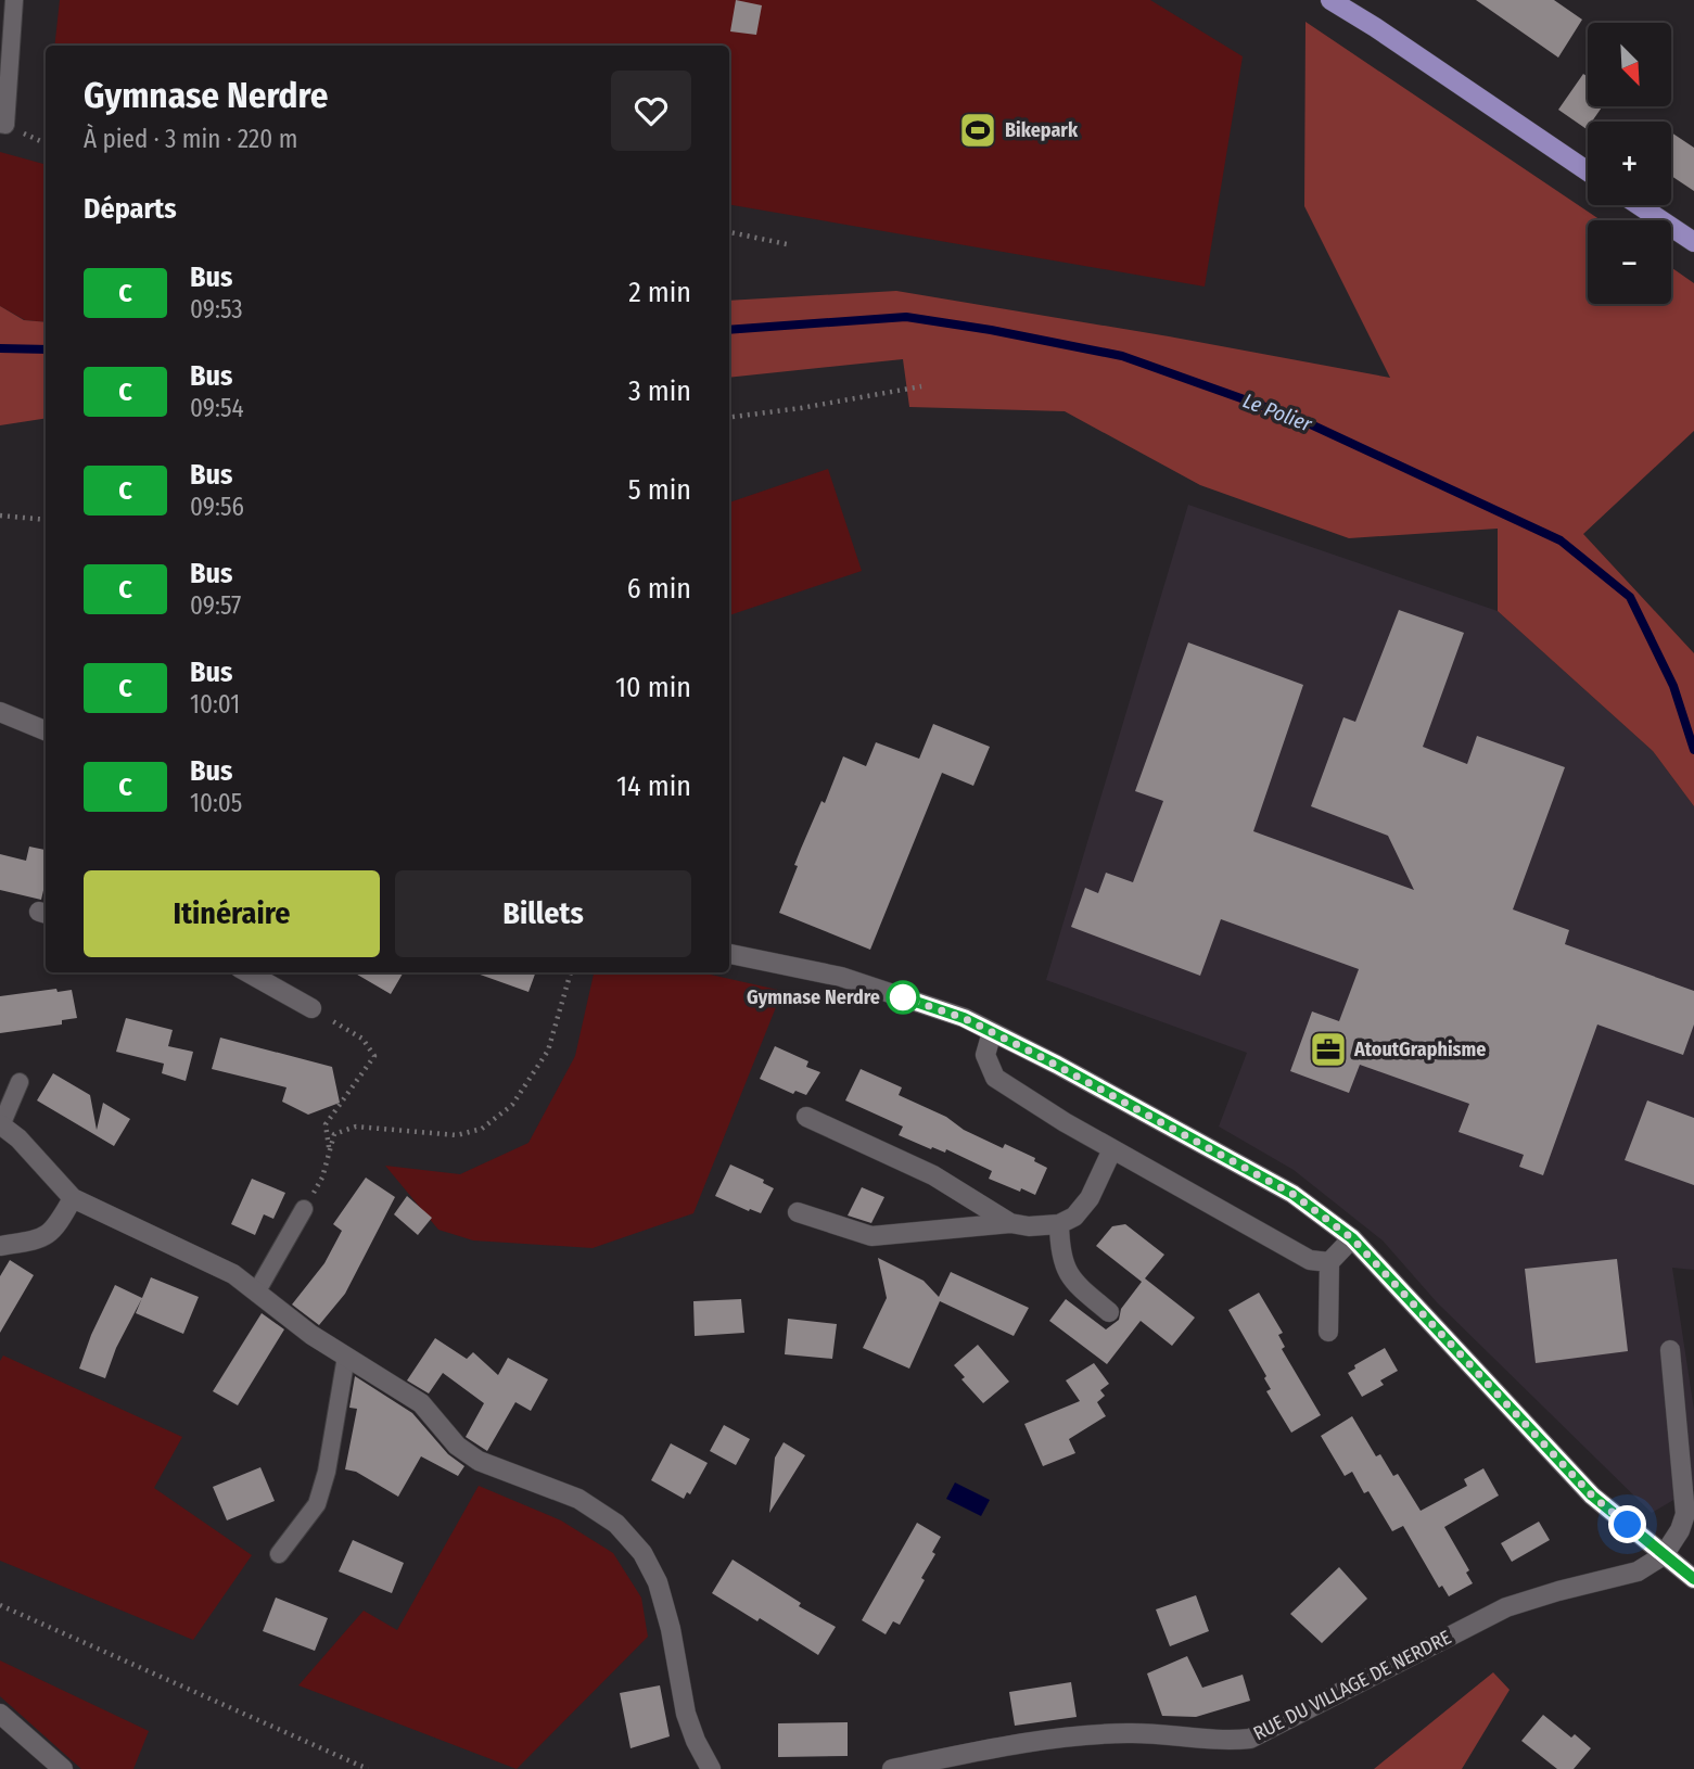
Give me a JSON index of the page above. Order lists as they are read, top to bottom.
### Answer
{
  "streets": {
    "street": ["RUE DU VILLAGE DE NERDRE"]
  },
  "water": ["Le Polier"],
  "places": {
    "sports": ["Bikepark"],
    "other": ["Gymnase Nerdre"],
    "office": ["AtoutGraphisme"]
  },
  "lines": ["bus line C"],
  "north": "bottom right",
  "page": {
    "map_buttons": ["+", "−"],
    "heading": [
      ["Gymnase Nerdre", "À pied · 3 min · 220 m"],
      "Départs"
    ],
    "list": [
      {
        "mark": "C",
        "name": "Bus",
        "note": "09:53",
        "value": "2 min"
      },
      {
        "mark": "C",
        "name": "Bus",
        "note": "09:54",
        "value": "3 min"
      },
      {
        "mark": "C",
        "name": "Bus",
        "note": "09:56",
        "value": "5 min"
      },
      {
        "mark": "C",
        "name": "Bus",
        "note": "09:57",
        "value": "6 min"
      },
      {
        "mark": "C",
        "name": "Bus",
        "note": "10:01",
        "value": "10 min"
      },
      {
        "mark": "C",
        "name": "Bus",
        "note": "10:05",
        "value": "14 min"
      }
    ],
    "buttons": ["Itinéraire", "Billets"]
  }
}
